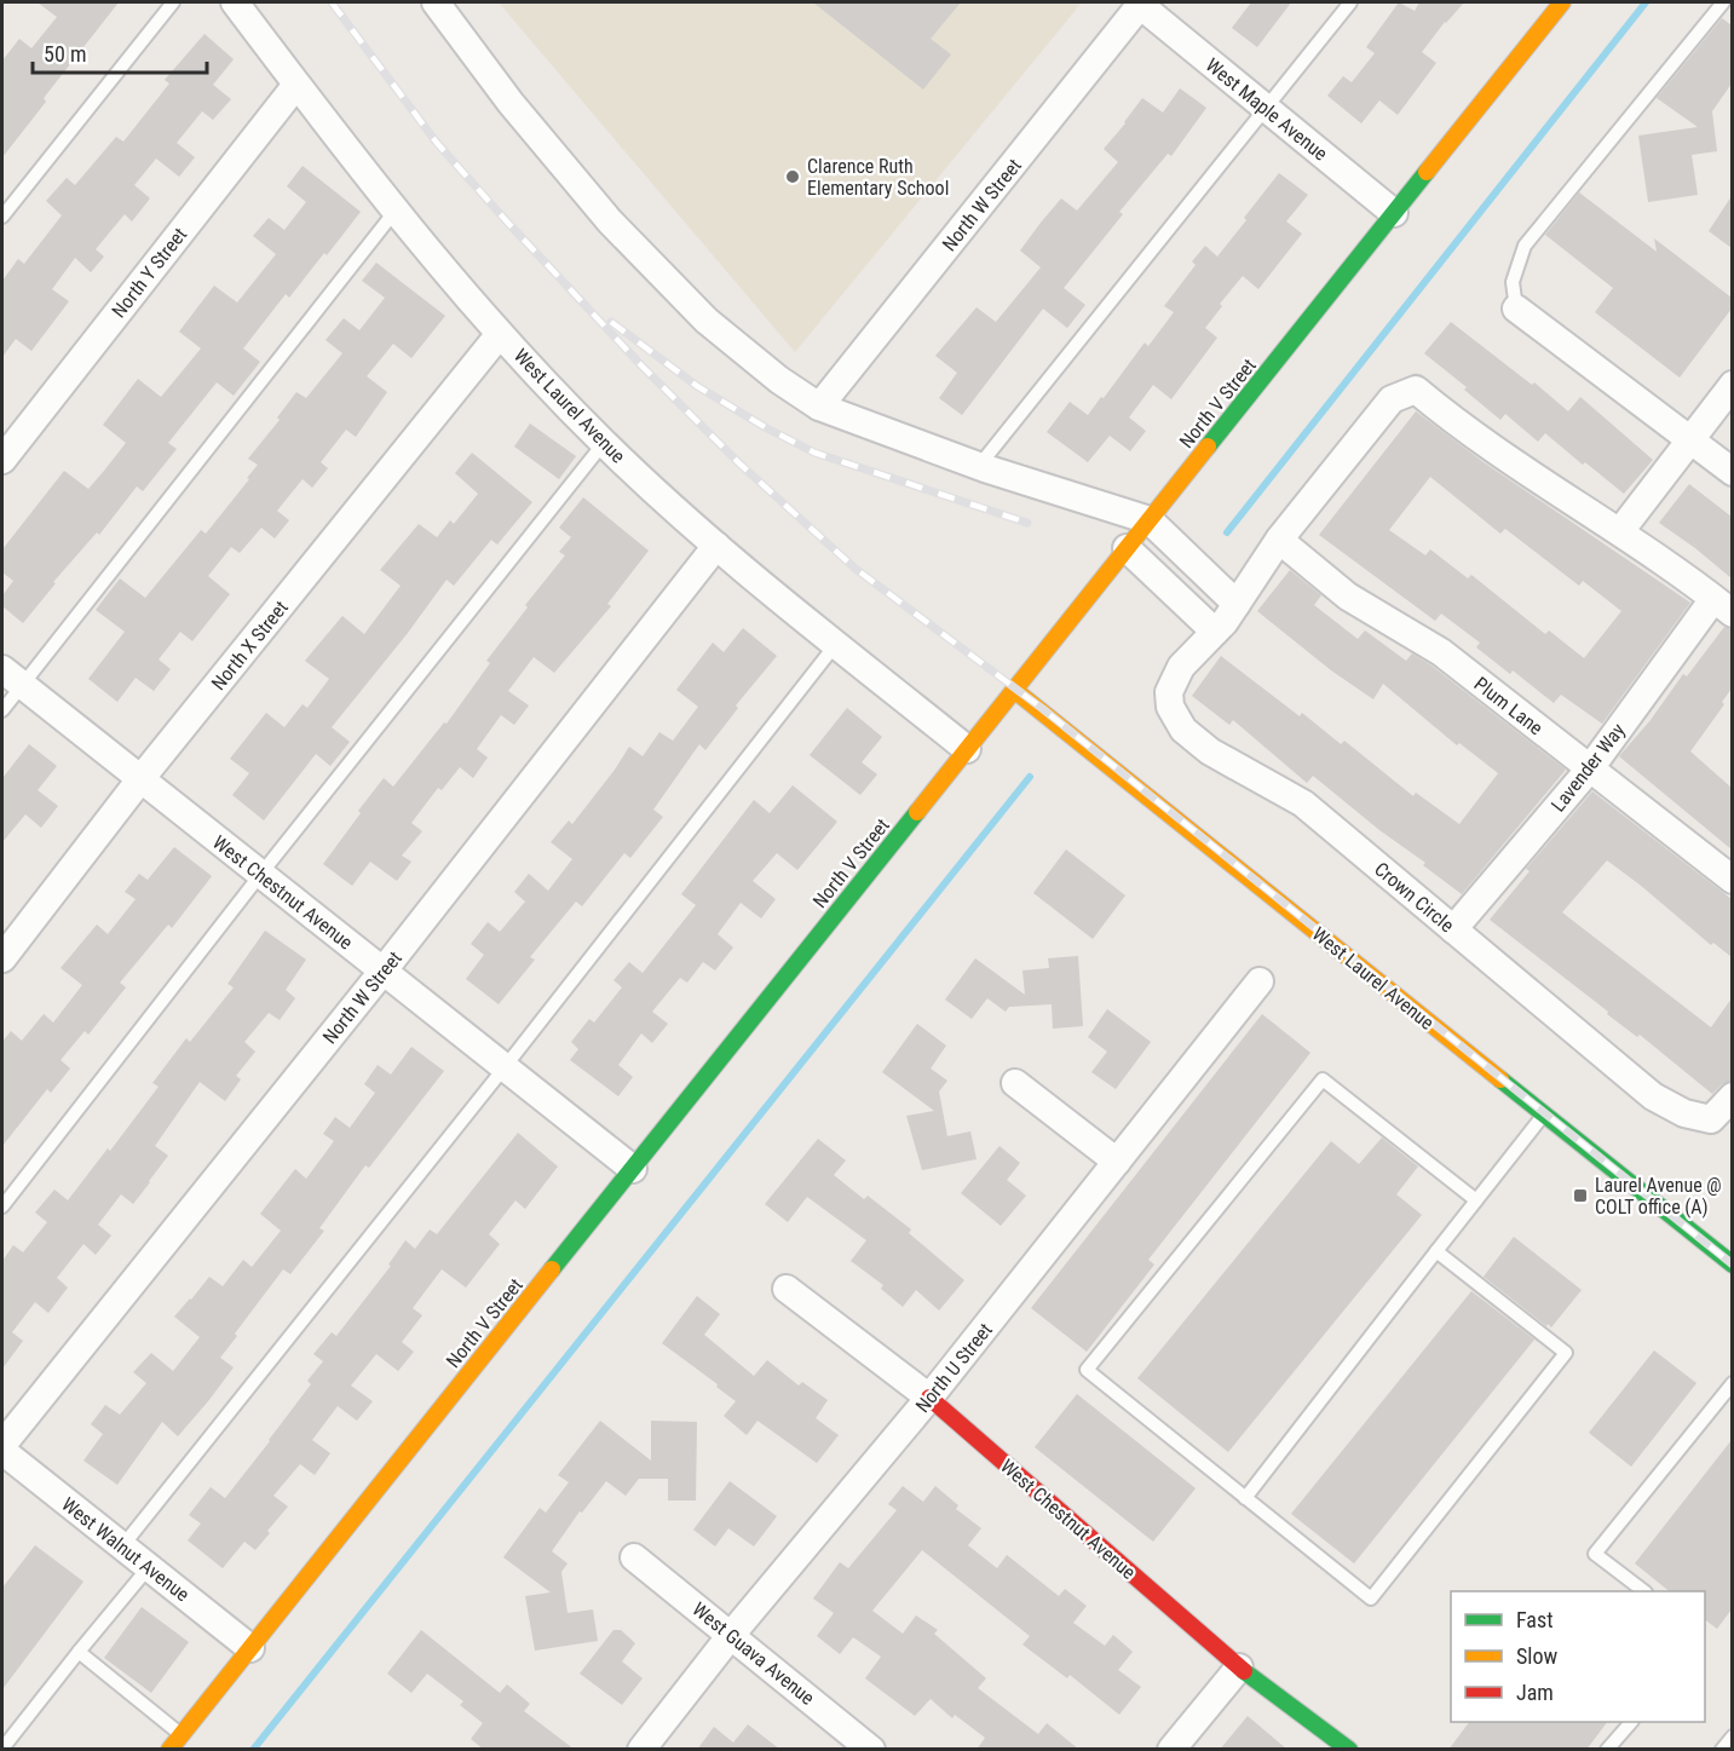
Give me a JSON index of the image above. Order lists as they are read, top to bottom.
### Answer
{
  "streets": {
    "street": [
      "West Maple Avenue",
      "North W Street",
      "North Y Street",
      "North V Street",
      "West Laurel Avenue",
      "North X Street",
      "Plum Lane",
      "Lavender Way",
      "West Chestnut Avenue",
      "Crown Circle",
      "North U Street",
      "West Walnut Avenue",
      "West Guava Avenue"
    ]
  },
  "crossings": [
    ["West Maple Avenue", "North W Street"],
    ["West Maple Avenue", "North V Street"],
    ["North W Street", "West Laurel Avenue"],
    ["North W Street", "West Chestnut Avenue"],
    ["North W Street", "West Walnut Avenue"],
    ["North Y Street", "West Laurel Avenue"],
    ["North V Street", "West Laurel Avenue"],
    ["North V Street", "West Chestnut Avenue"],
    ["North V Street", "West Walnut Avenue"],
    ["West Laurel Avenue", "North X Street"],
    ["North X Street", "West Chestnut Avenue"],
    ["Plum Lane", "Lavender Way"],
    ["Plum Lane", "Crown Circle"],
    ["Lavender Way", "Crown Circle"],
    ["West Chestnut Avenue", "North U Street"],
    ["North U Street", "West Guava Avenue"]
  ],
  "places": {
    "other": ["Clarence Ruth Elementary School"],
    "transit": ["Laurel Avenue @ COLT office (A)"]
  },
  "legend": ["Fast", "Slow", "Jam"],
  "scale_bar": "50 m"
}
